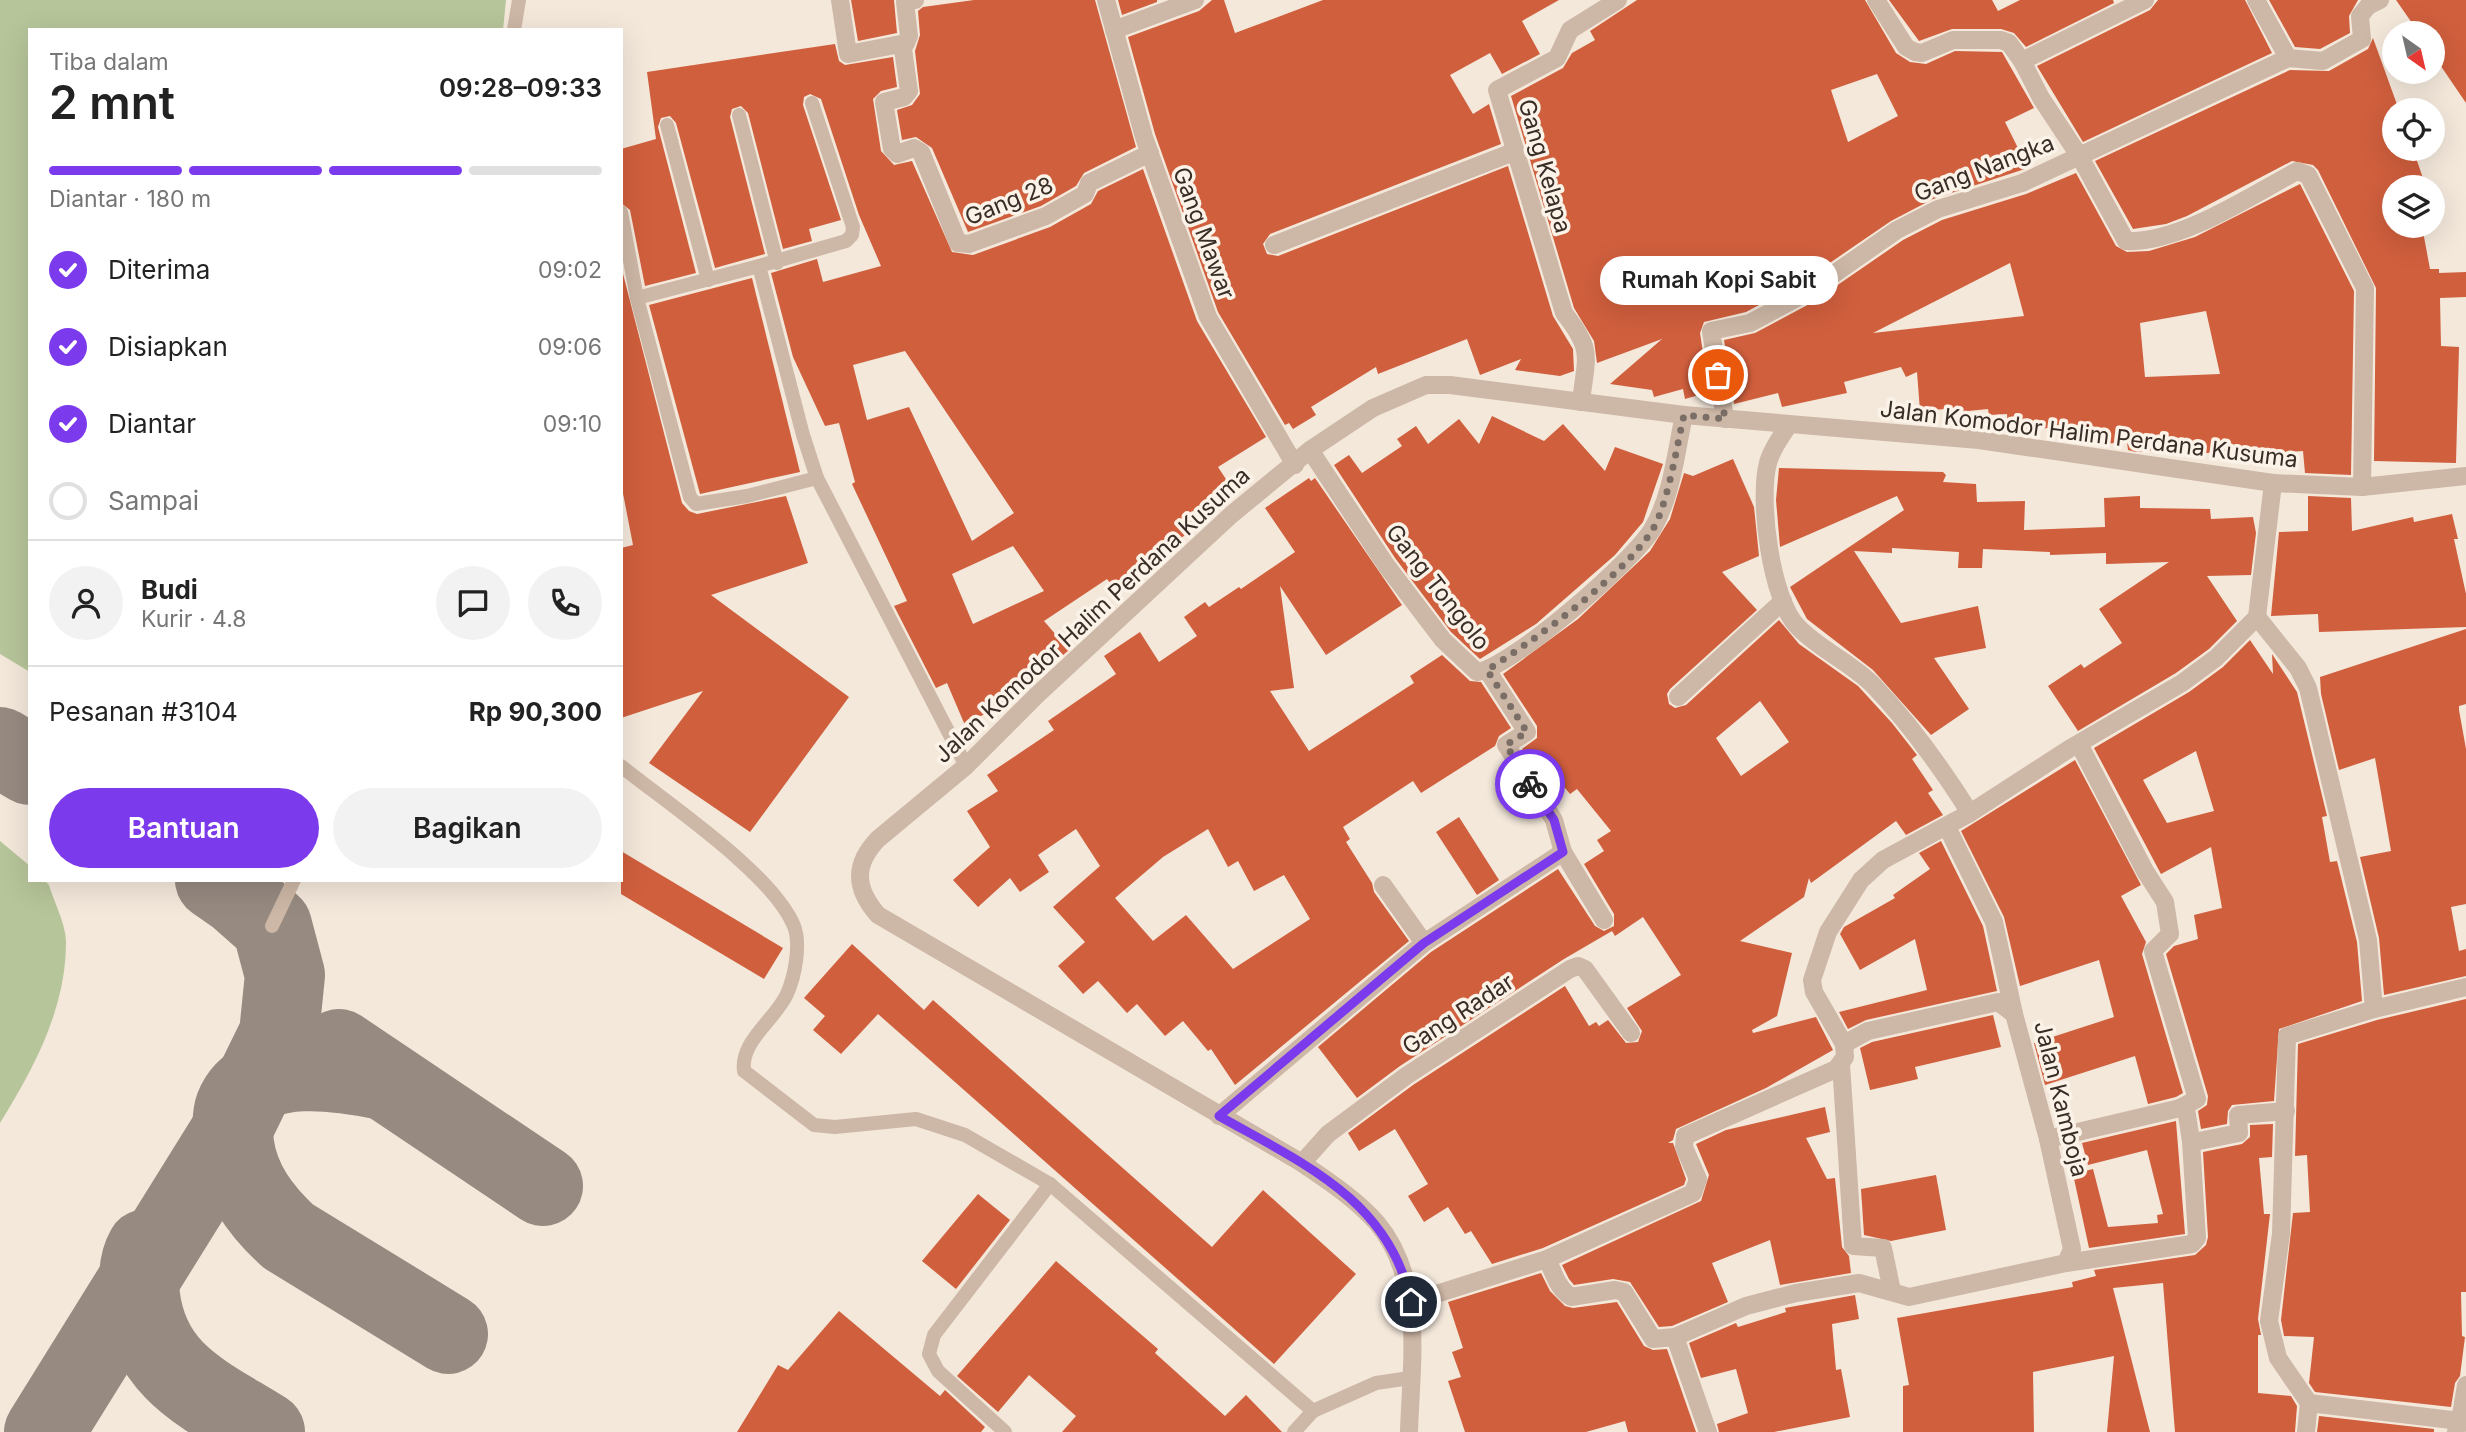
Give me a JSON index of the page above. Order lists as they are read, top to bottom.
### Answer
{
  "streets": {
    "street": [
      "Gang Kelapa",
      "Gang Nangka",
      "Gang 28",
      "Gang Mawar",
      "Jalan Komodor Halim Perdana Kusuma",
      "Gang Tongolo",
      "Gang Radar",
      "Jalan Kamboja"
    ]
  },
  "crossings": [
    ["Gang Kelapa", "Jalan Komodor Halim Perdana Kusuma"],
    ["Gang Nangka", "Jalan Komodor Halim Perdana Kusuma"],
    ["Gang 28", "Gang Mawar"],
    ["Gang Mawar", "Jalan Komodor Halim Perdana Kusuma"],
    ["Jalan Komodor Halim Perdana Kusuma", "Gang Tongolo"],
    ["Jalan Komodor Halim Perdana Kusuma", "Gang Radar"]
  ],
  "places": ["Rumah Kopi Sabit"],
  "north": "bottom right",
  "page": {
    "heading": ["2 mnt", "Tiba dalam", "09:28–09:33"],
    "panel": [
      "Budi",
      "Kurir · 4.8",
      "Pesanan #3104",
      "Rp 90,300"
    ],
    "bar": "Diantar · 180 m",
    "list": [
      ["Diterima", "09:02"],
      ["Disiapkan", "09:06"],
      ["Diantar", "09:10"],
      "Sampai"
    ],
    "bubble": "Rumah Kopi Sabit",
    "buttons": ["Bantuan", "Bagikan"]
  }
}
